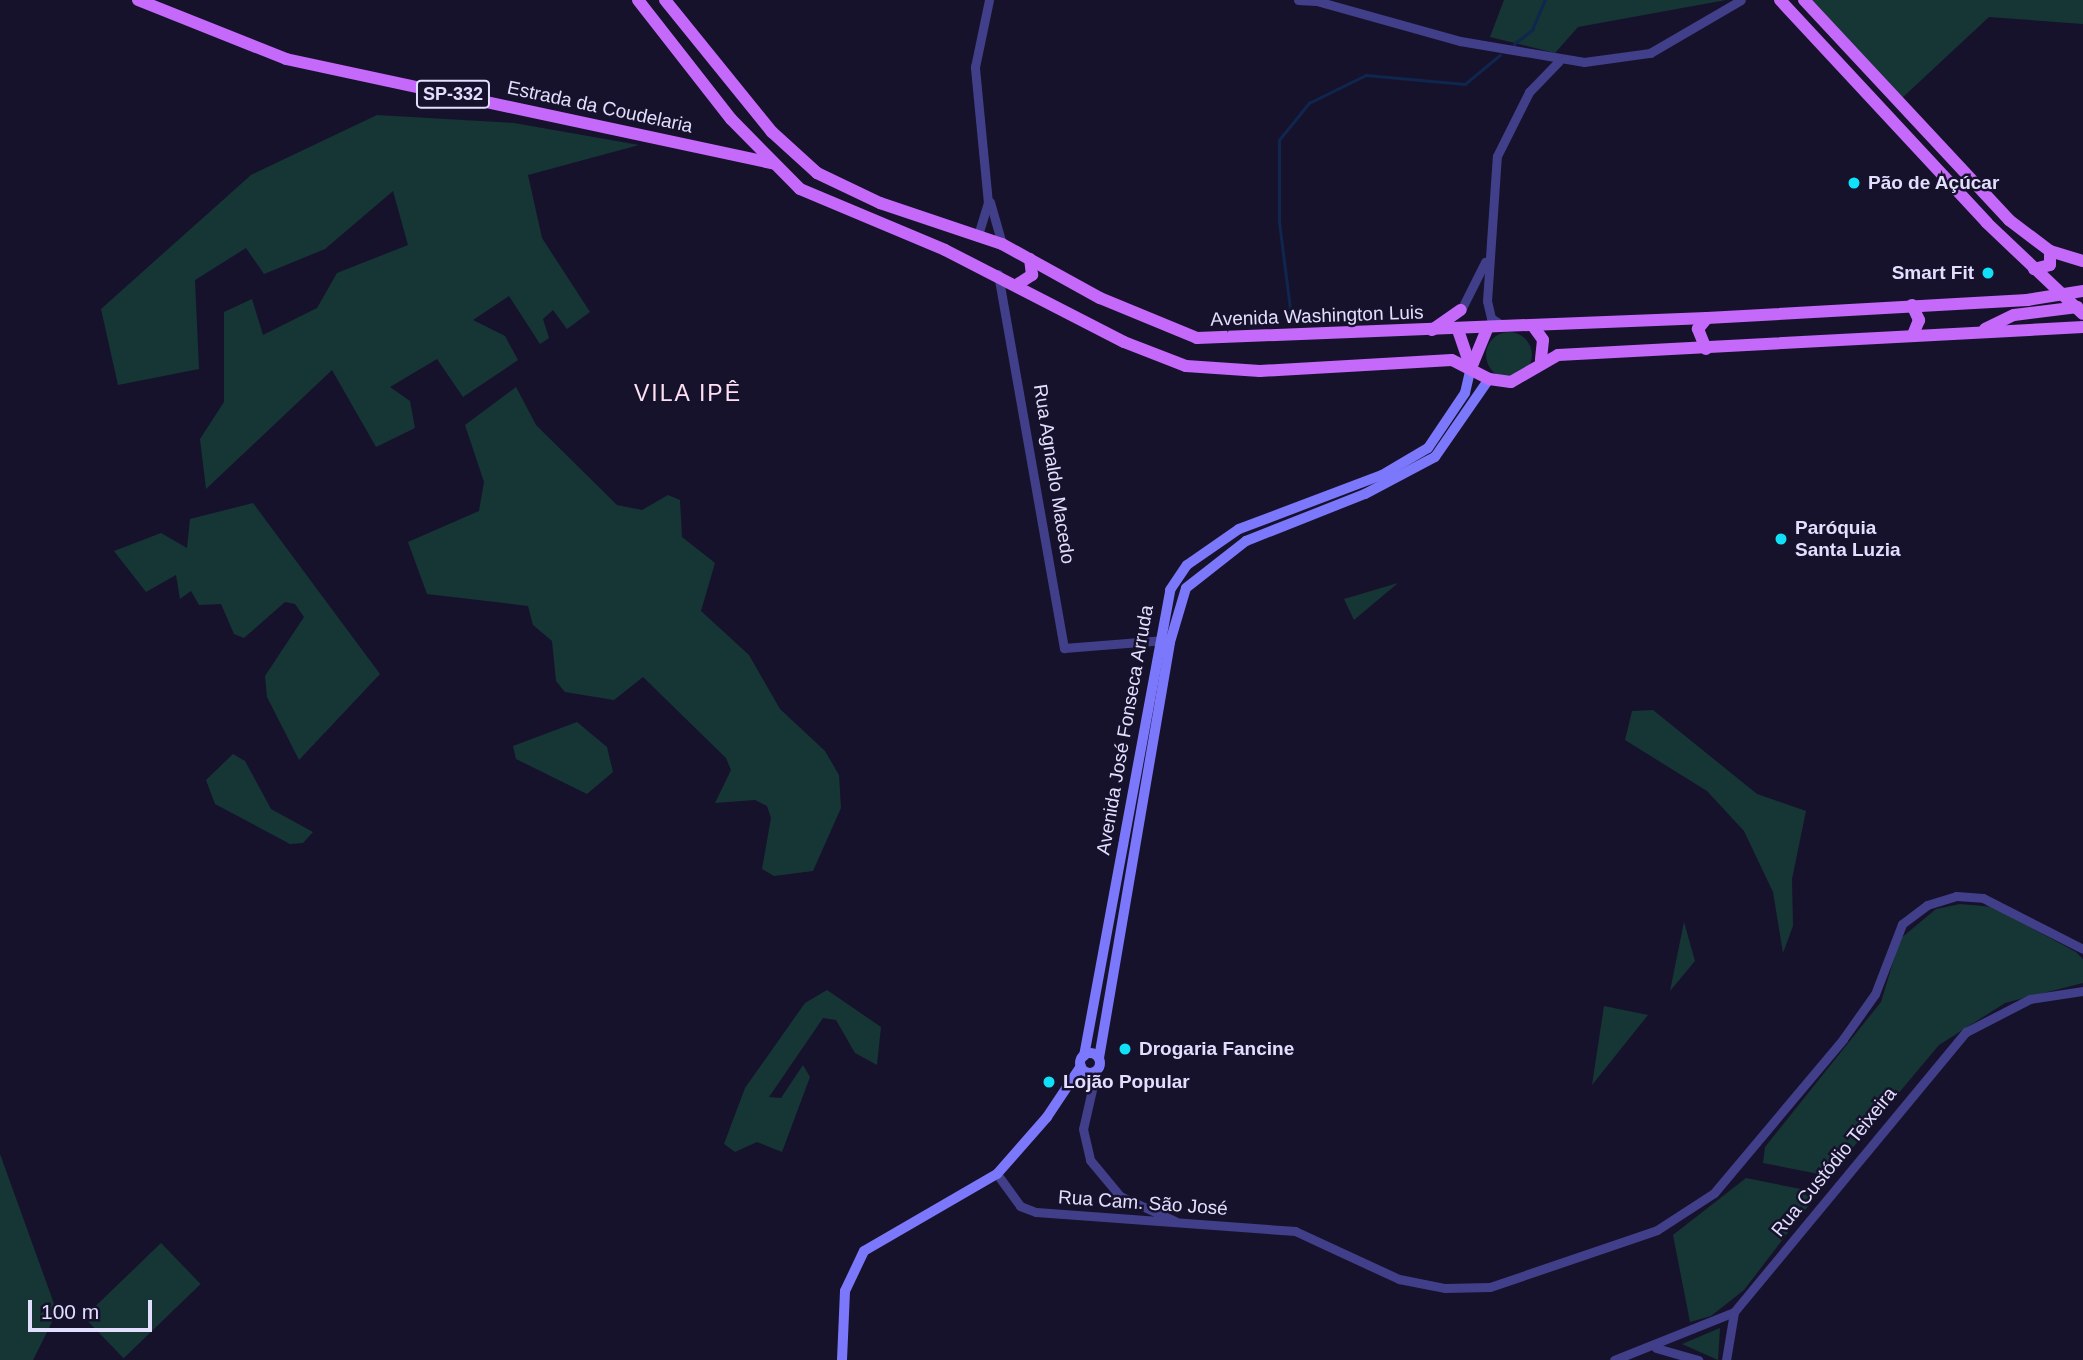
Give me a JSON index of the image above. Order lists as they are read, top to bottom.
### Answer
{
  "streets": {
    "main road": [
      "SP-332",
      "Estrada da Coudelaria",
      "Avenida Washington Luis",
      "Avenida José Fonseca Arruda"
    ],
    "street": ["Rua Agnaldo Macedo", "Rua Custódio Teixeira", "Rua Cam. São José"]
  },
  "crossings": [
    ["Estrada da Coudelaria", "Avenida Washington Luis"],
    ["Avenida Washington Luis", "Avenida José Fonseca Arruda"],
    ["Rua Agnaldo Macedo", "Avenida José Fonseca Arruda"]
  ],
  "districts": ["VILA IPÊ"],
  "places": [
    "Pão de Açúcar",
    "Smart Fit",
    "Paróquia Santa Luzia",
    "Drogaria Fancine",
    "Lojão Popular"
  ],
  "scale_bar": "100 m"
}
